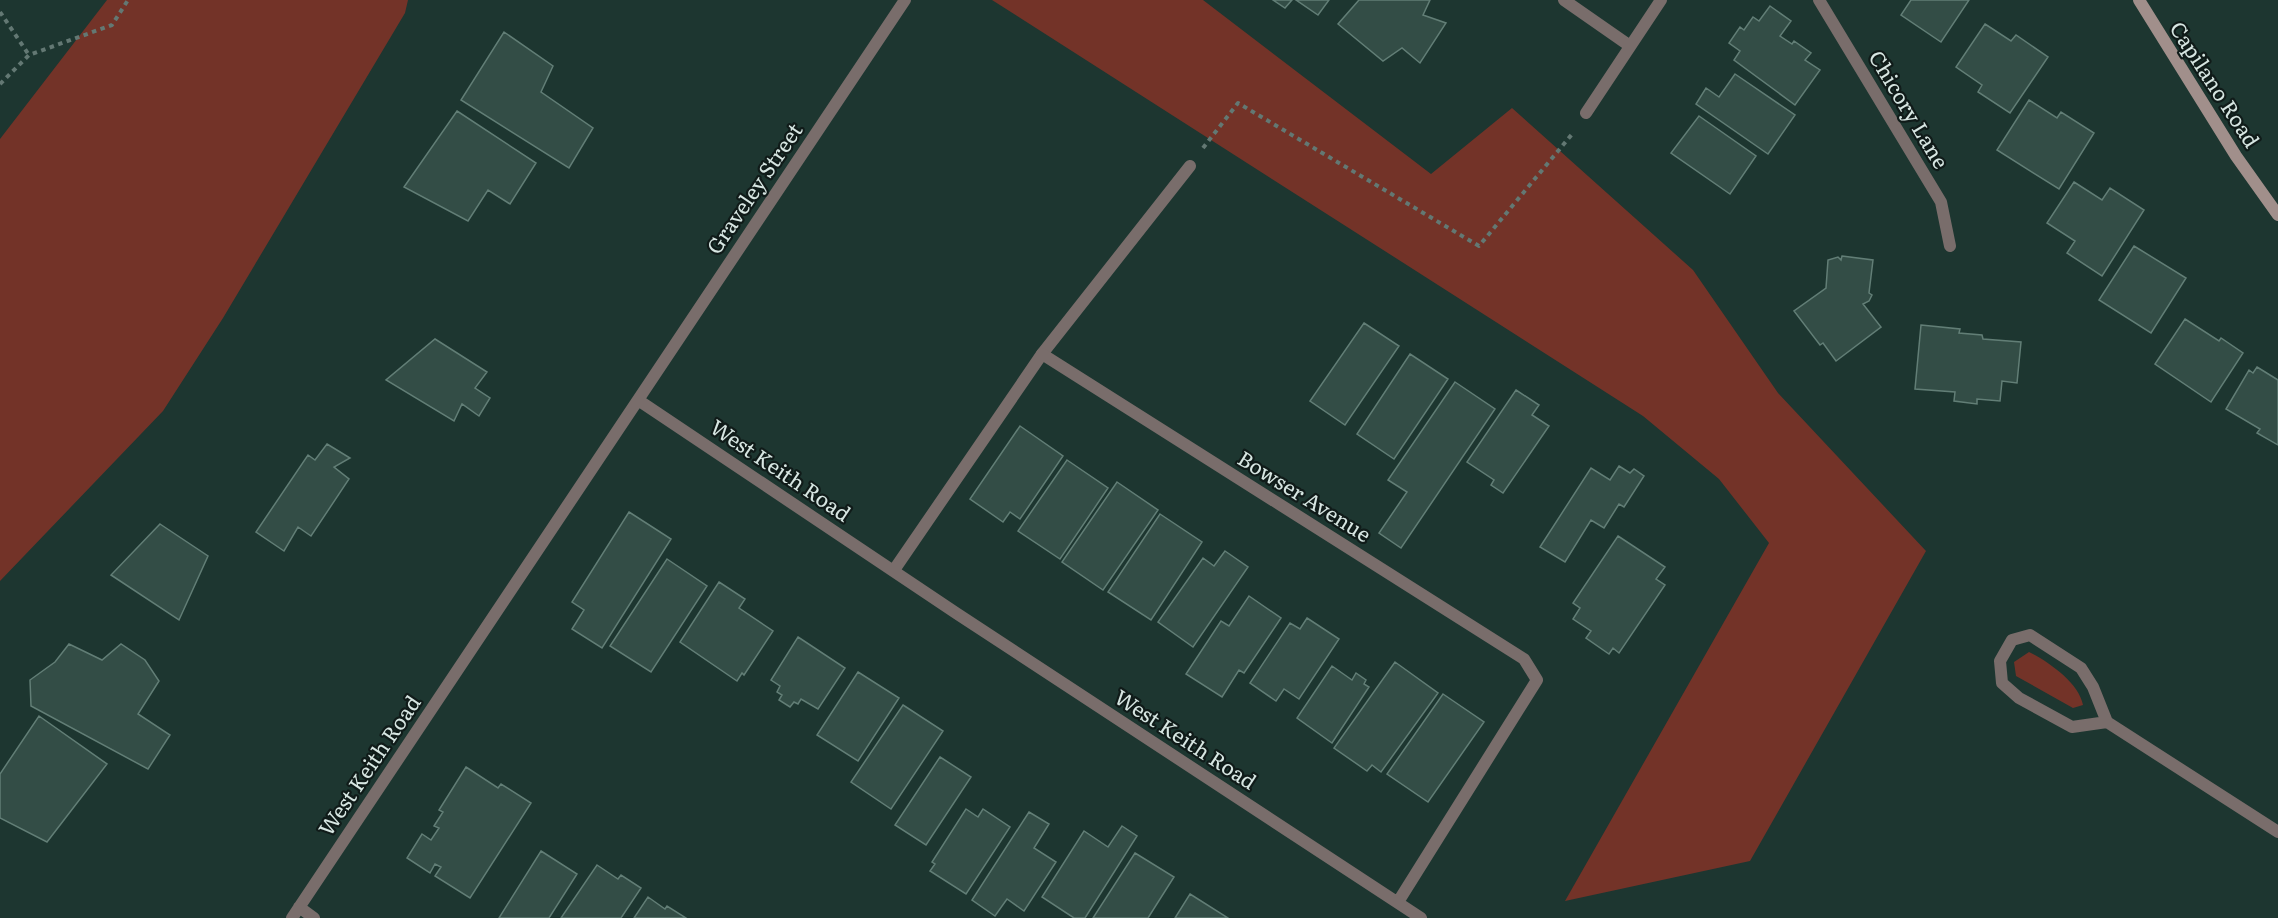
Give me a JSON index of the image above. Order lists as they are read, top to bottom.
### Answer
{
  "streets": {
    "main road": ["Capilano Road"],
    "street": [
      "Chicory Lane",
      "Graveley Street",
      "West Keith Road",
      "Bowser Avenue"
    ]
  },
  "crossings": [
    ["Graveley Street", "West Keith Road"],
    ["West Keith Road", "Bowser Avenue"]
  ]
}
